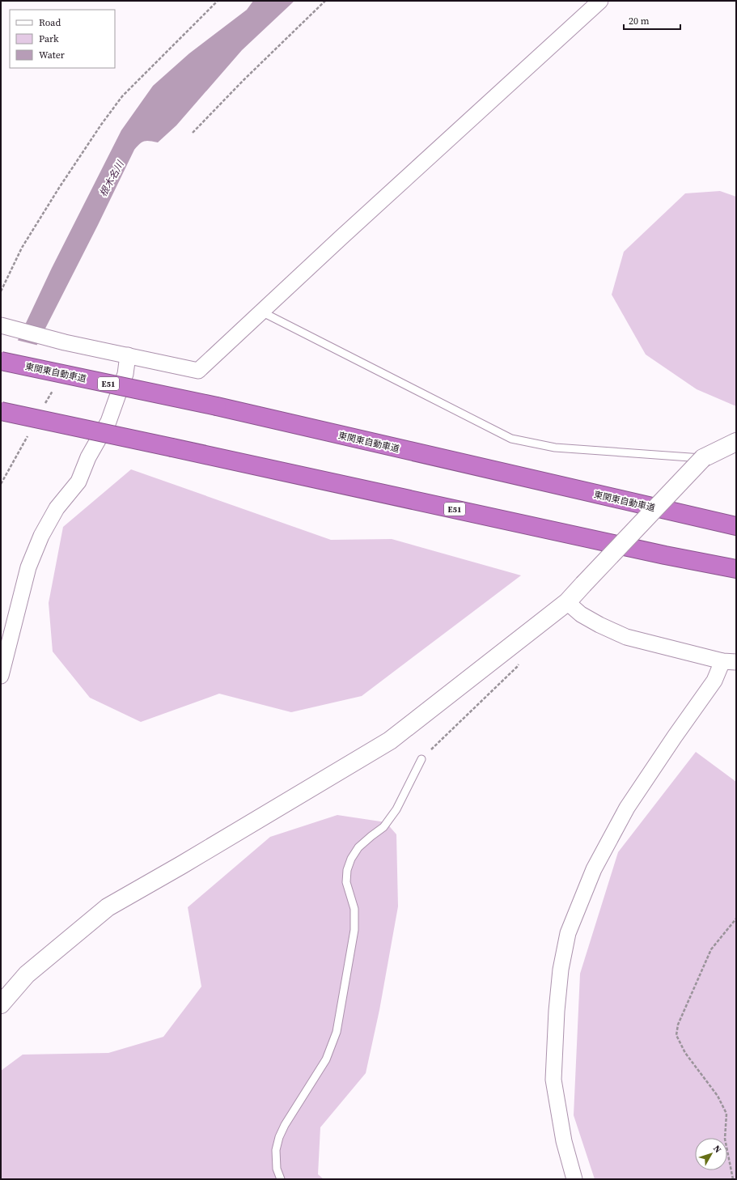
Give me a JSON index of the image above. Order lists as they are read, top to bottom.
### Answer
{
  "streets": {
    "highway": ["東関東自動車道", "E51"]
  },
  "water": ["根木名川"],
  "legend": ["Road", "Park", "Water"],
  "scale_bar": "20 m",
  "north": "top right"
}
